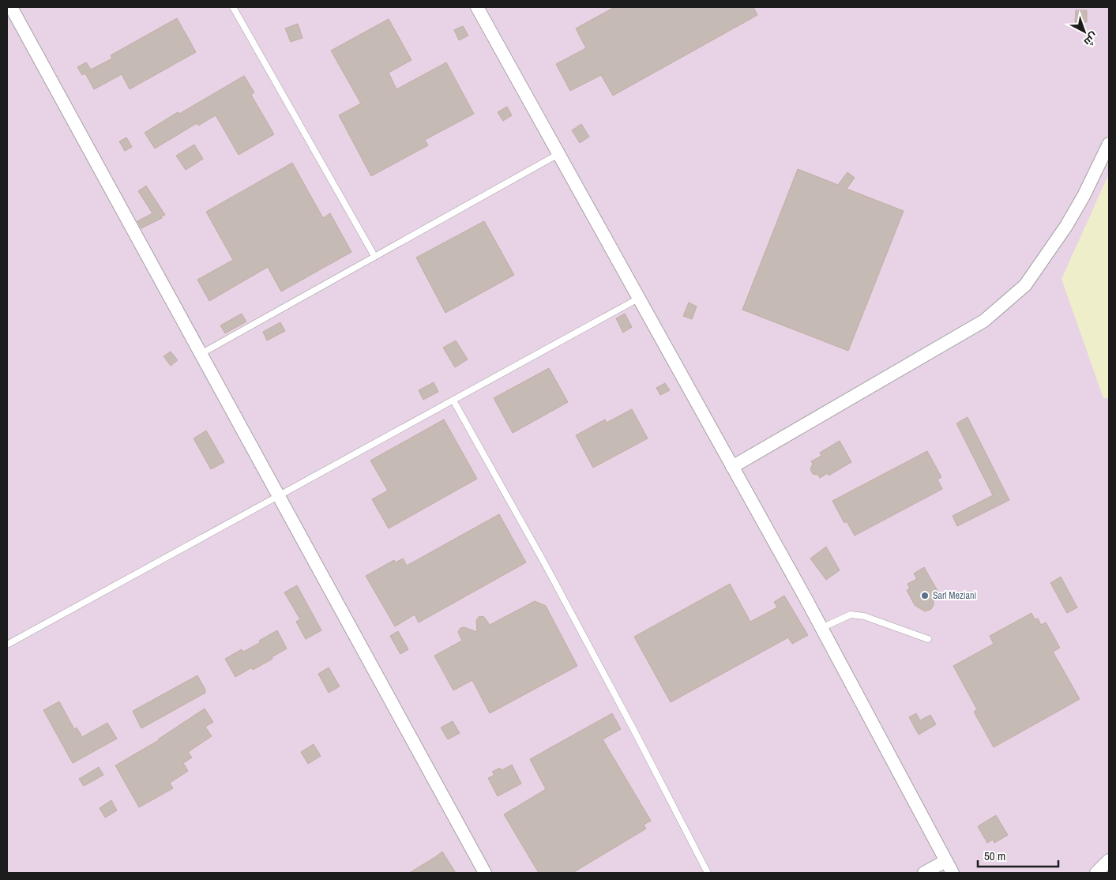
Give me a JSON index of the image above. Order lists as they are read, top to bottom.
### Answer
{
  "places": ["Sarl Meziani"],
  "scale_bar": "50 m",
  "north": "bottom right"
}
